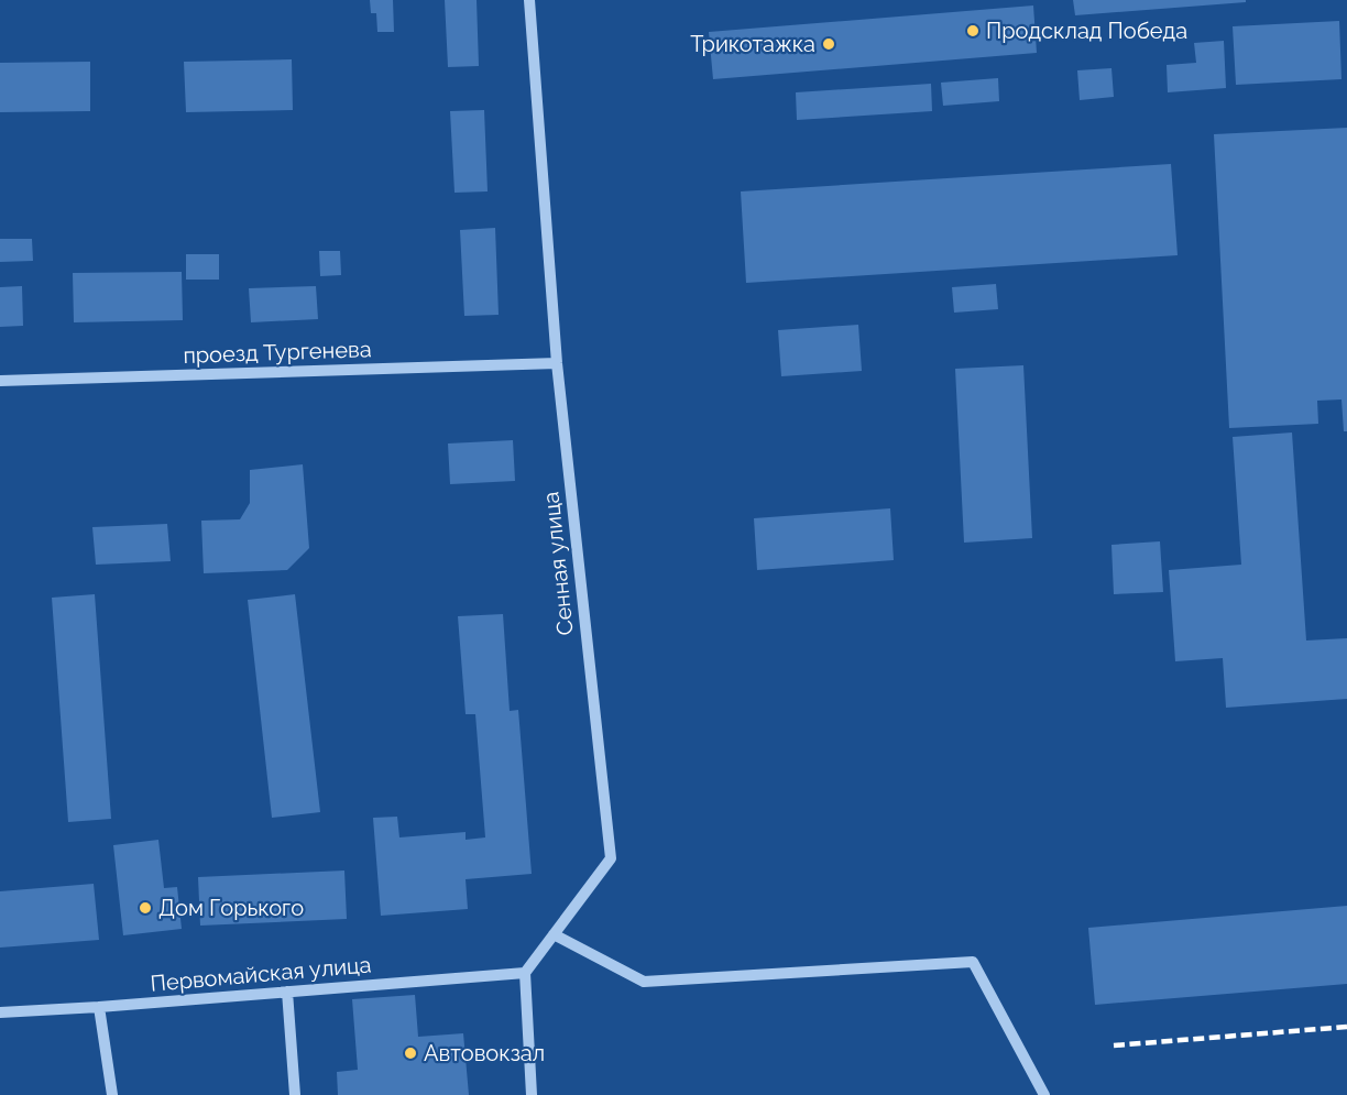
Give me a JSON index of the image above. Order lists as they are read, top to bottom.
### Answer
{
  "streets": {
    "street": ["проезд Тургенева", "Сенная улица", "Первомайская улица"]
  },
  "crossings": [
    ["проезд Тургенева", "Сенная улица"],
    ["Сенная улица", "Первомайская улица"]
  ],
  "places": [
    "Продсклад Победа",
    "Трикотажка",
    "Дом Горького",
    "Автовокзал"
  ]
}
